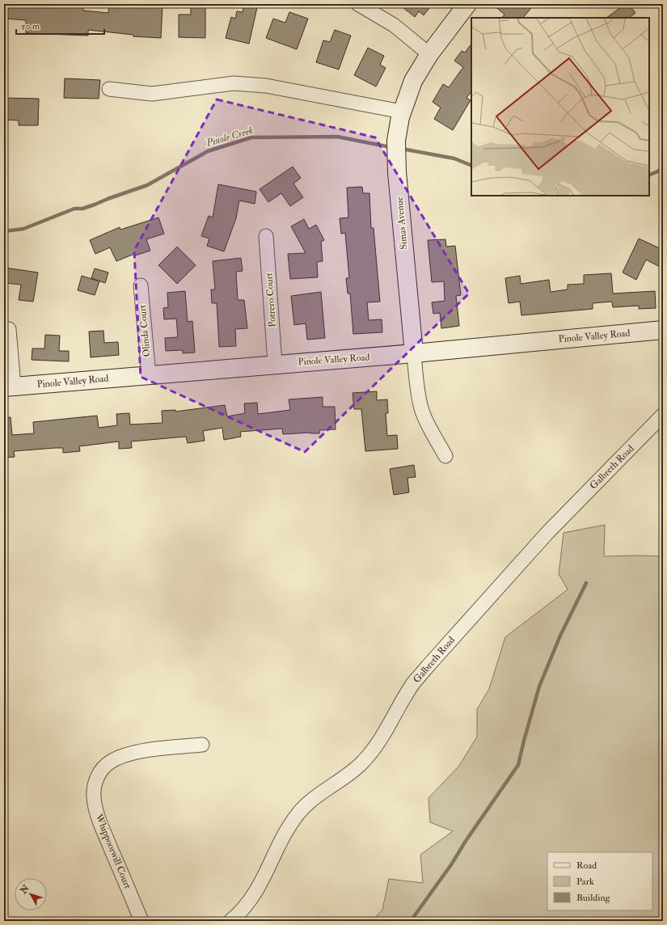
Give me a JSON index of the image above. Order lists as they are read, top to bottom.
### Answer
{
  "streets": {
    "main road": ["Simas Avenue", "Pinole Valley Road"],
    "street": [
      "Potrero Court",
      "Olinda Court",
      "Galbreth Road",
      "Whippoorwill Court"
    ]
  },
  "crossings": [
    ["Simas Avenue", "Pinole Valley Road"],
    ["Potrero Court", "Pinole Valley Road"],
    ["Olinda Court", "Pinole Valley Road"]
  ],
  "water": ["Pinole Creek"],
  "legend": ["Road", "Park", "Building"],
  "scale_bar": "50 m",
  "north": "top left"
}
